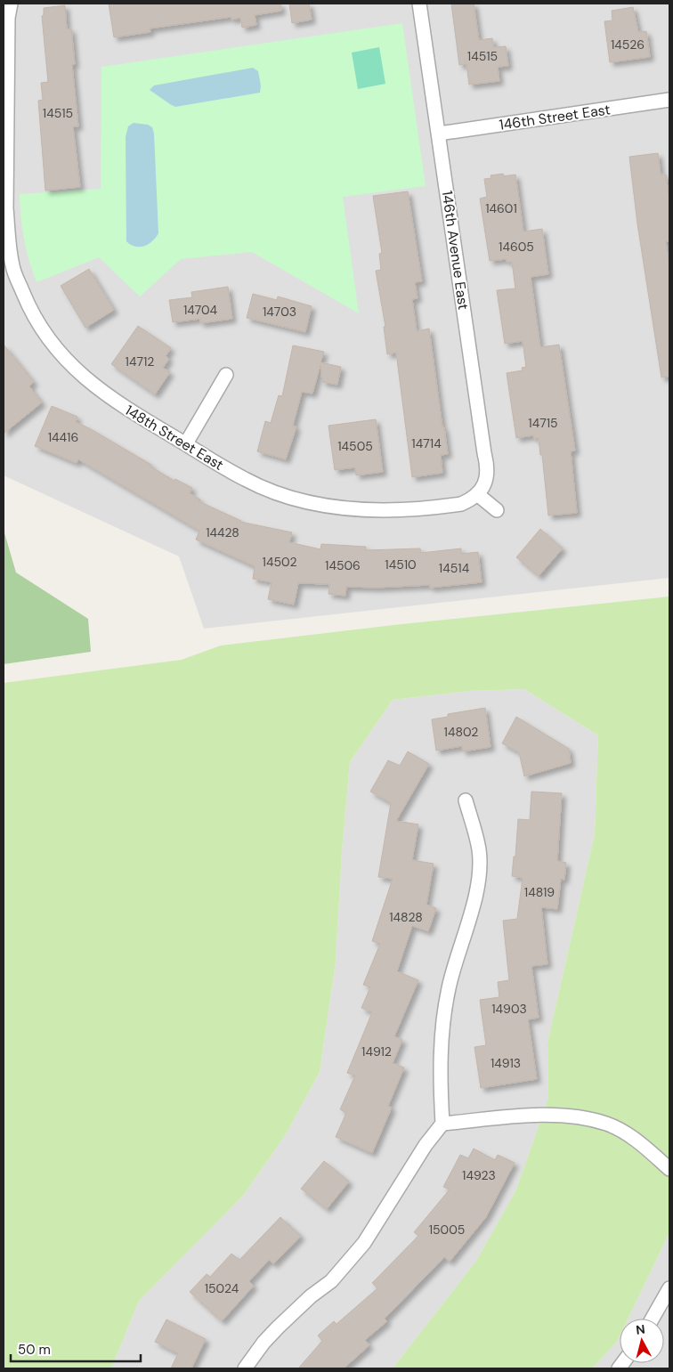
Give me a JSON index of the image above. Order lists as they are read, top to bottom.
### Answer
{
  "streets": {
    "street": ["146th Street East", "146th Avenue East", "148th Street East"]
  },
  "crossings": [
    ["146th Street East", "146th Avenue East"],
    ["146th Avenue East", "148th Street East"]
  ],
  "house_numbers": [
    "14526",
    "14515",
    "14515",
    "14601",
    "14605",
    "14704",
    "14703",
    "14712",
    "14715",
    "14416",
    "14714",
    "14505",
    "14428",
    "14502",
    "14510",
    "14506",
    "14514",
    "14802",
    "14819",
    "14828",
    "14903",
    "14912",
    "14913",
    "14923",
    "15005",
    "15024"
  ],
  "scale_bar": "50 m",
  "north": "top"
}
